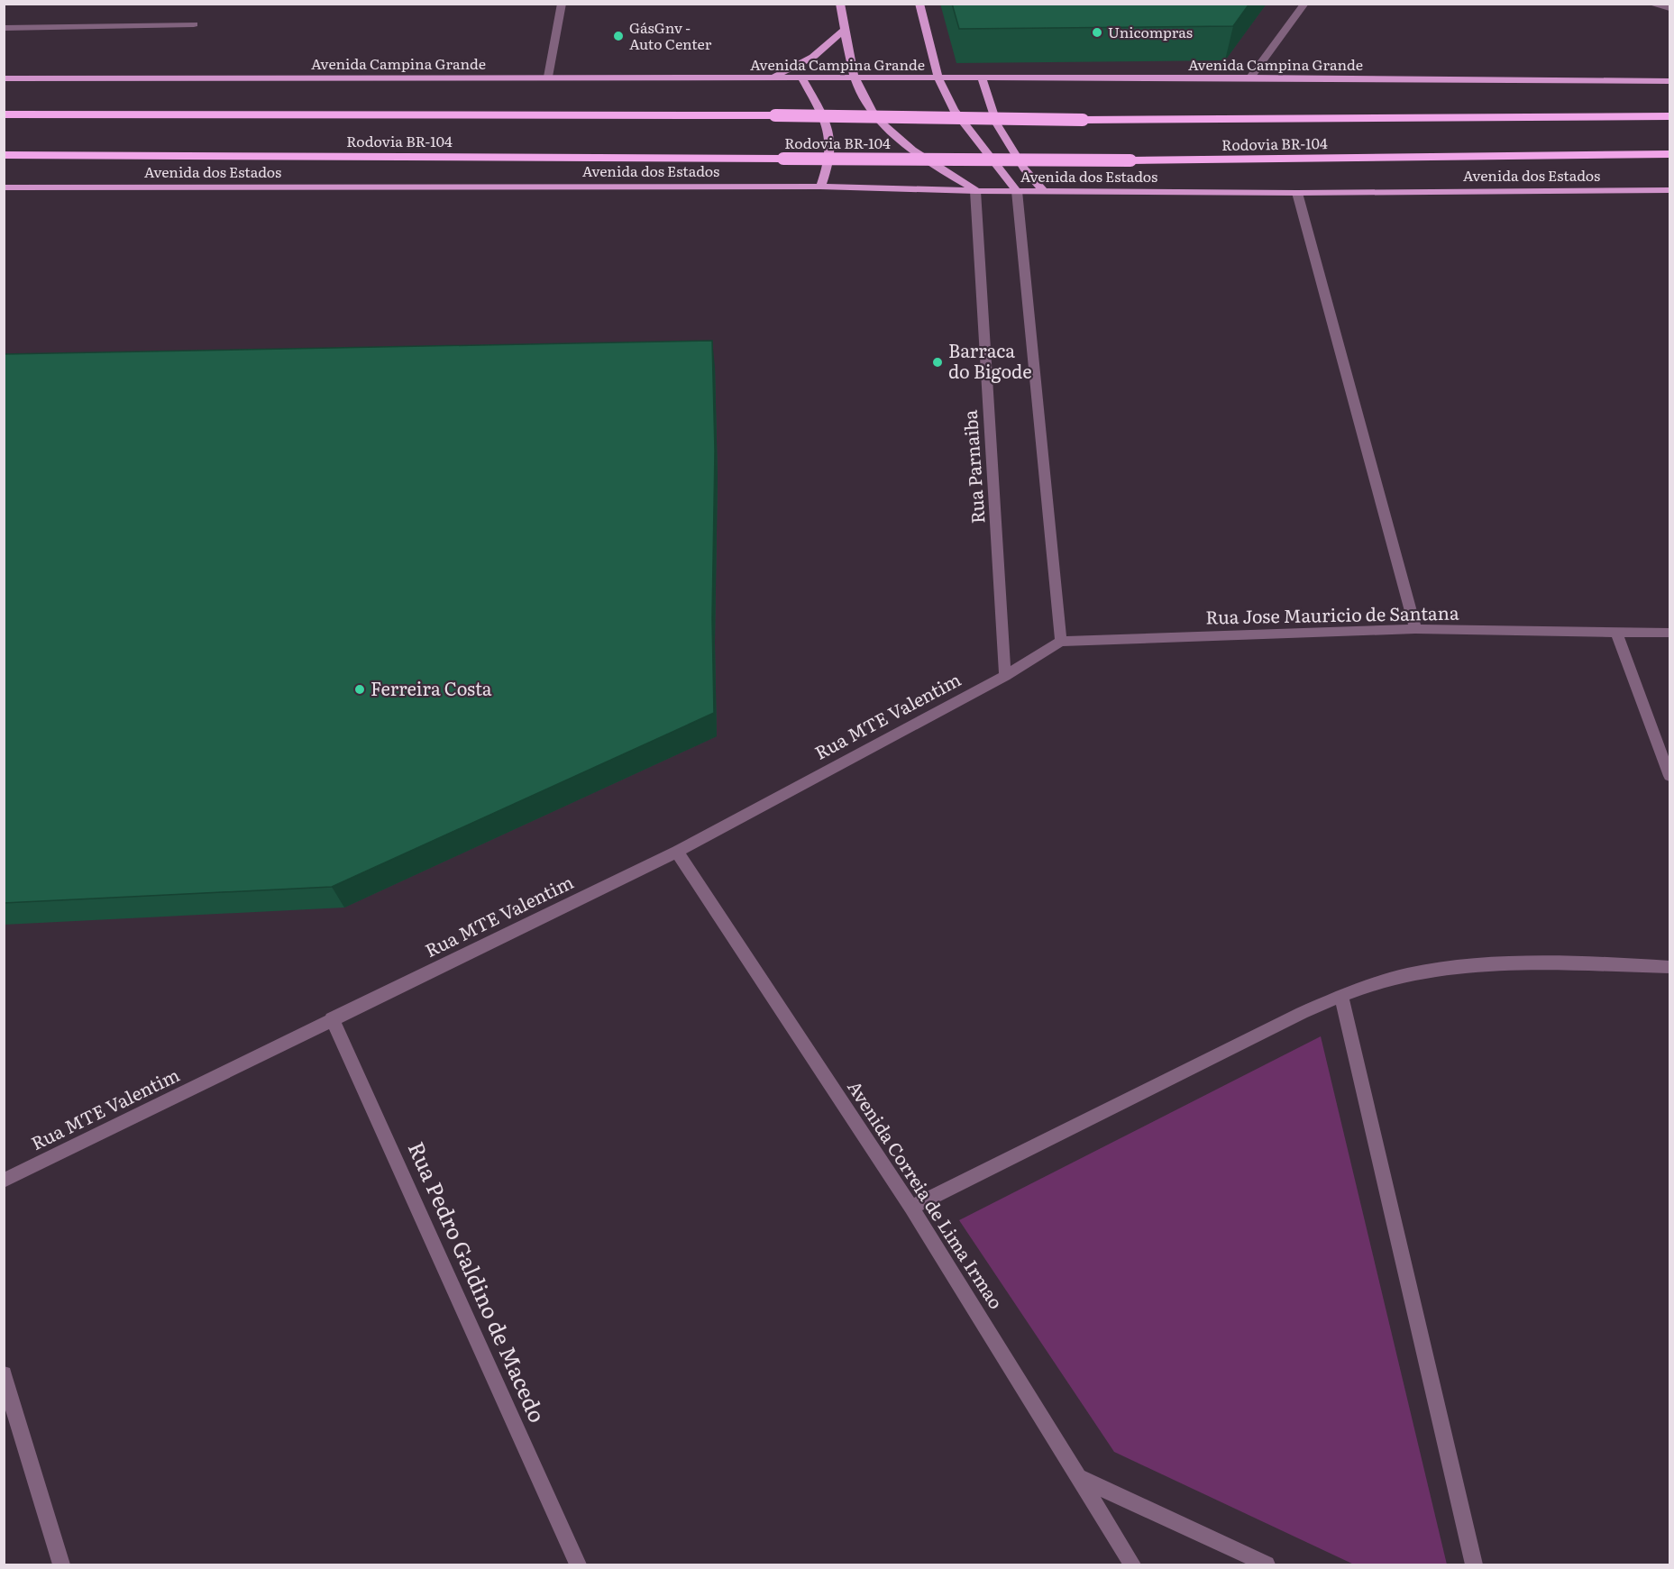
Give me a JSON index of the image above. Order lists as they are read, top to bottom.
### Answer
{
  "streets": {
    "highway": ["Rodovia BR-104"],
    "main road": ["Avenida Campina Grande", "Avenida dos Estados"],
    "street": [
      "Rua Parnaiba",
      "Rua Jose Mauricio de Santana",
      "Rua MTE Valentim",
      "Avenida Correia de Lima Irmao",
      "Rua Pedro Galdino de Macedo"
    ]
  },
  "crossings": [
    ["Avenida dos Estados", "Rua Parnaiba"],
    ["Rua Parnaiba", "Rua Jose Mauricio de Santana"],
    ["Rua Parnaiba", "Rua MTE Valentim"],
    ["Rua Jose Mauricio de Santana", "Rua MTE Valentim"],
    ["Rua MTE Valentim", "Avenida Correia de Lima Irmao"],
    ["Rua MTE Valentim", "Rua Pedro Galdino de Macedo"]
  ],
  "places": [
    "Unicompras",
    "GásGnv - Auto Center",
    "Barraca do Bigode",
    "Ferreira Costa"
  ]
}
